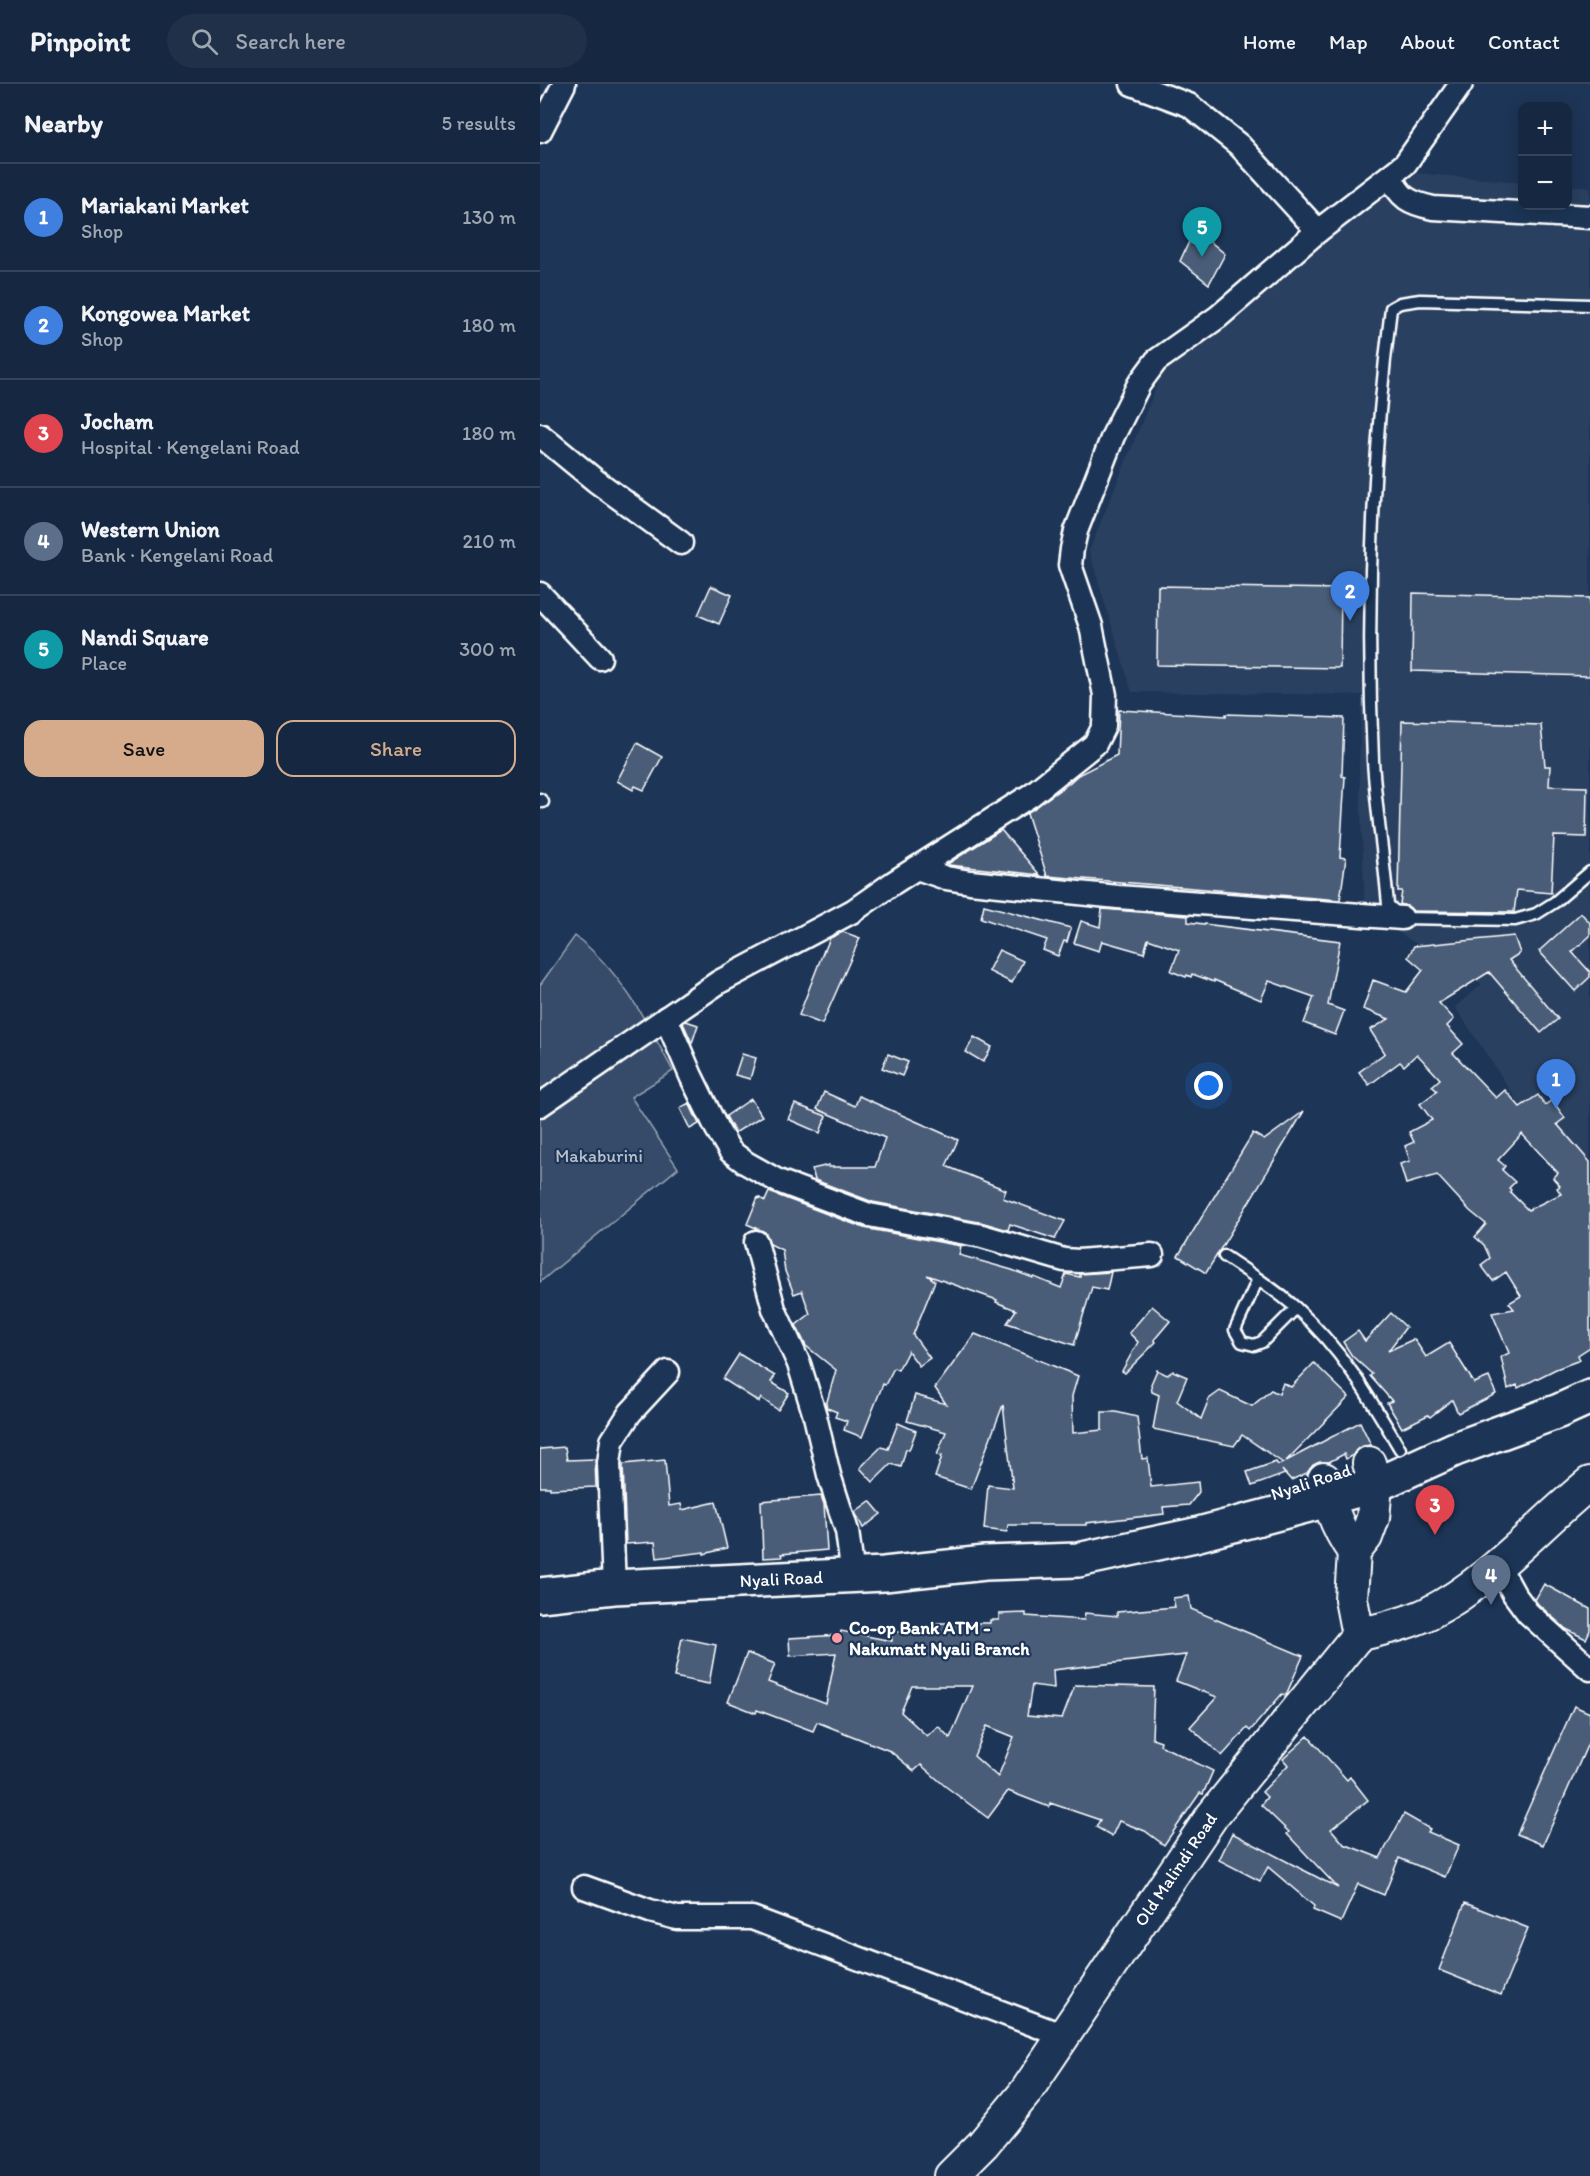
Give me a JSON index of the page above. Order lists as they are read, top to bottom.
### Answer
{
  "streets": {
    "highway": ["Nyali Road"],
    "main road": ["Old Malindi Road"]
  },
  "parks": ["Makaburini"],
  "places": ["Co-op Bank ATM - Nakumatt Nyali Branch"],
  "page": {
    "header": "Pinpoint",
    "search": "Search here",
    "nav": [
      "Home",
      "Map",
      "About",
      "Contact"
    ],
    "heading": ["Nearby", "5 results"],
    "map_buttons": ["+", "−"],
    "list": [
      {
        "mark": "1",
        "name": "Mariakani Market",
        "note": "Shop",
        "value": "130 m"
      },
      {
        "mark": "2",
        "name": "Kongowea Market",
        "note": "Shop",
        "value": "180 m"
      },
      {
        "mark": "3",
        "name": "Jocham",
        "note": "Hospital · Kengelani Road",
        "value": "180 m"
      },
      {
        "mark": "4",
        "name": "Western Union",
        "note": "Bank · Kengelani Road",
        "value": "210 m"
      },
      {
        "mark": "5",
        "name": "Nandi Square",
        "note": "Place",
        "value": "300 m"
      }
    ],
    "pins": [
      "5",
      "2",
      "1",
      "3",
      "4"
    ],
    "buttons": ["Save", "Share"]
  }
}
